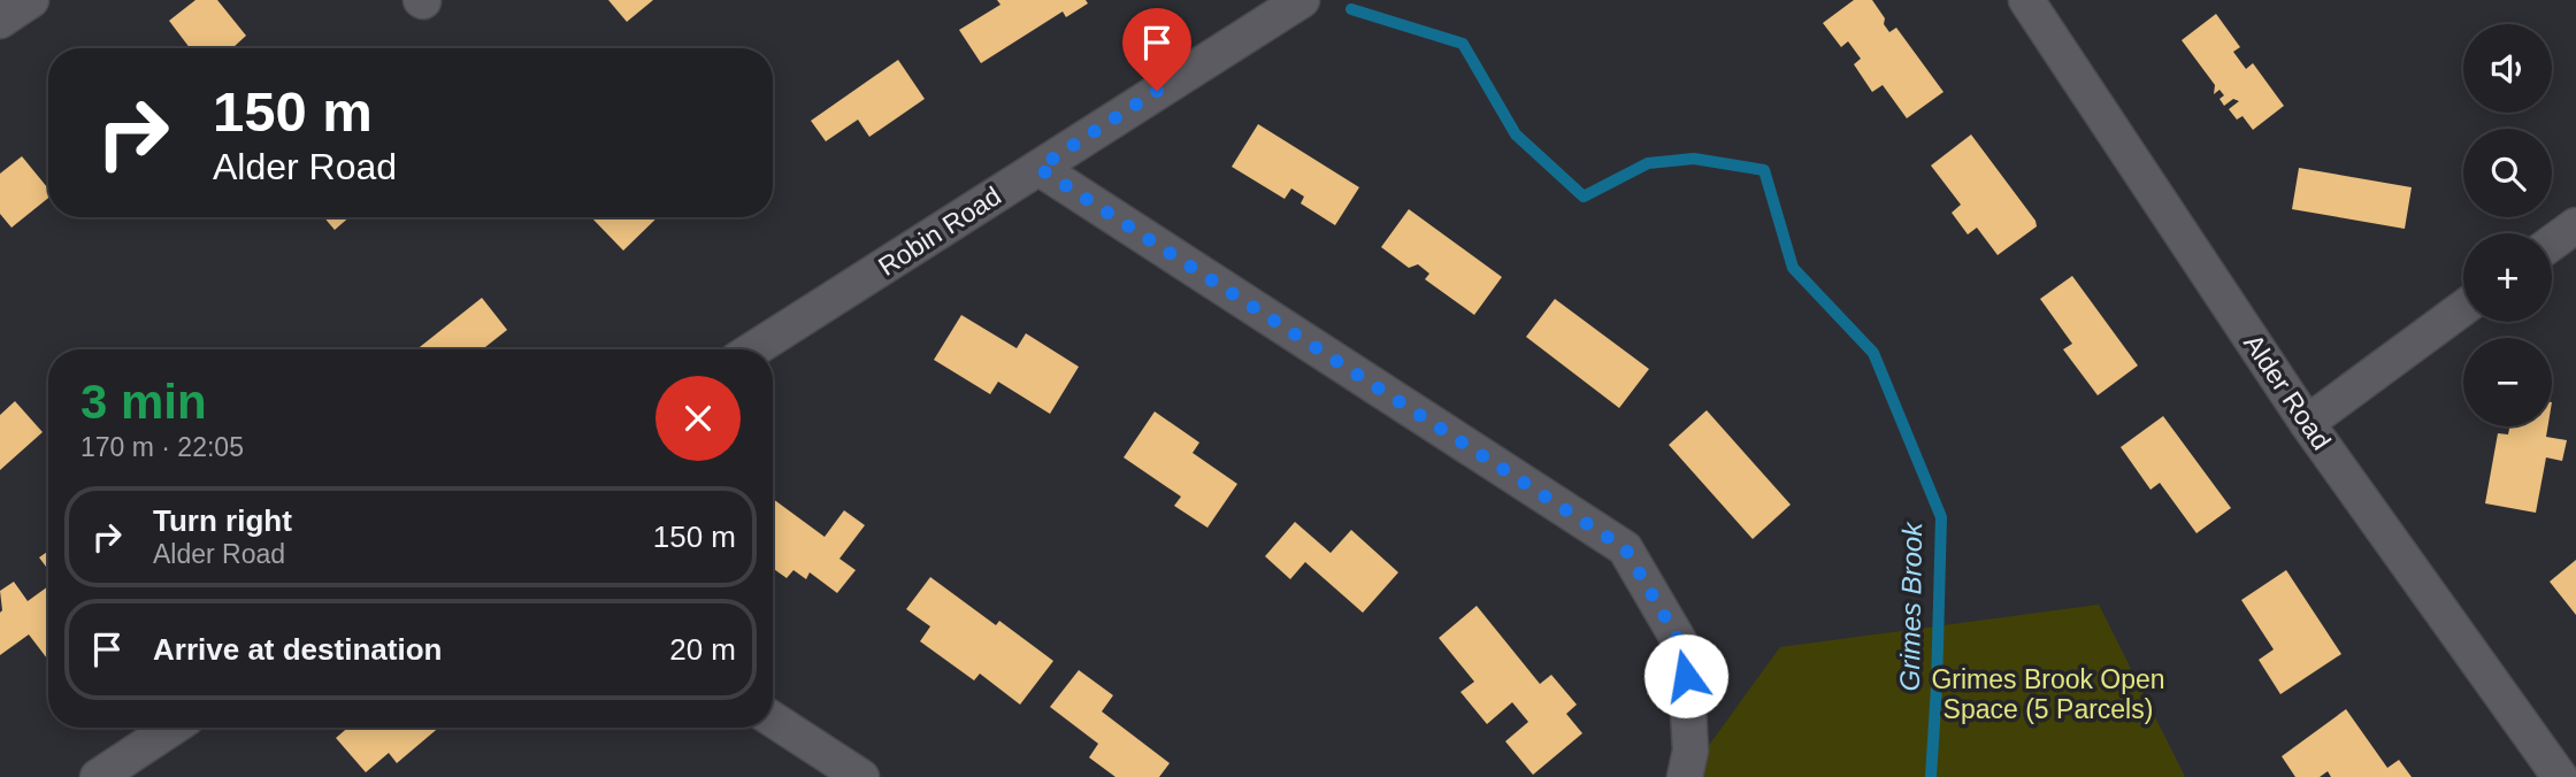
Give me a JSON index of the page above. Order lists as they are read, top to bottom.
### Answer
{
  "streets": {
    "street": ["Robin Road", "Alder Road"]
  },
  "water": ["Grimes Brook"],
  "parks": ["Grimes Brook Open Space (5 Parcels)"],
  "page": {
    "map_buttons": ["+", "−"],
    "turn": ["150 m", "Alder Road"],
    "heading": ["3 min", "170 m · 22:05"],
    "list": [
      {
        "name": "Turn right",
        "note": "Alder Road",
        "value": "150 m"
      },
      {
        "name": "Arrive at destination",
        "value": "20 m"
      }
    ]
  }
}
